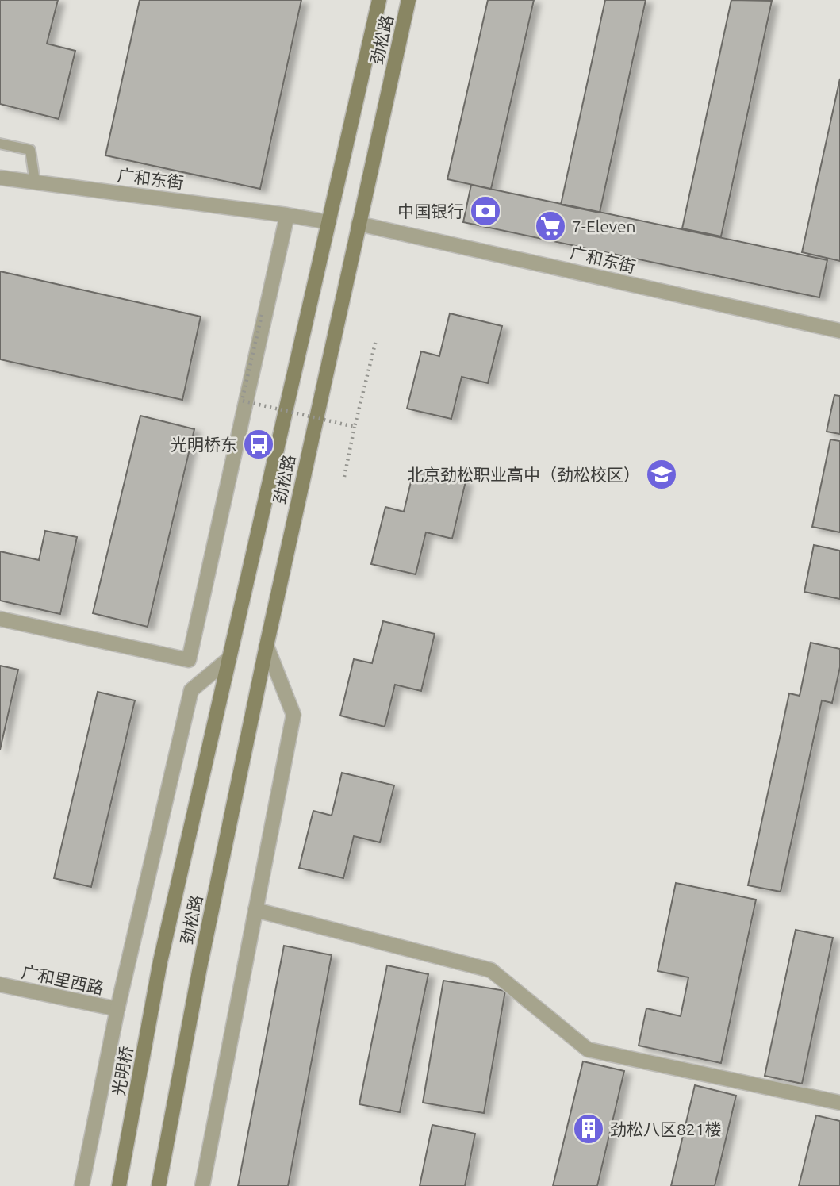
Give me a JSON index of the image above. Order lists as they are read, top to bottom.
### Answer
{
  "streets": {
    "main road": ["劲松路", "光明桥"],
    "street": ["广和东街", "广和里西路"]
  },
  "crossings": [
    ["劲松路", "广和东街"],
    ["劲松路", "光明桥"]
  ],
  "places": {
    "bank": ["中国银行"],
    "supermarket": ["7-Eleven"],
    "bus stop": ["光明桥东"],
    "school or university": ["北京劲松职业高中（劲松校区）"],
    "building": ["劲松八区821楼"]
  }
}
